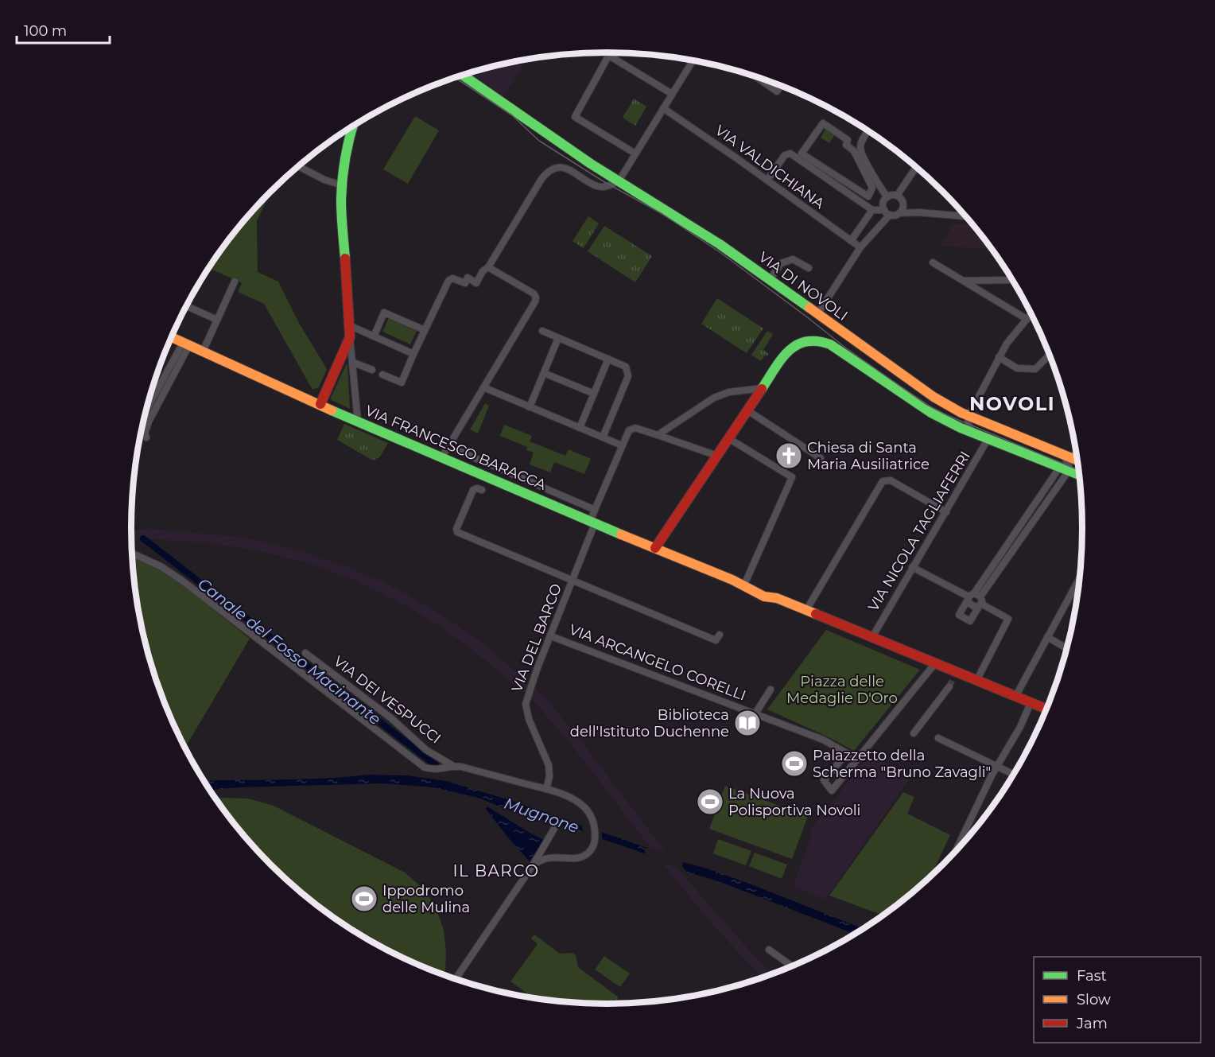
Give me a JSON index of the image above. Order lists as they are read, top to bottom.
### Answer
{
  "streets": {
    "street": [
      "VIA VALDICHIANA",
      "VIA DI NOVOLI",
      "VIA FRANCESCO BARACCA",
      "VIA NICOLA TAGLIAFERRI",
      "VIA DEL BARCO",
      "VIA ARCANGELO CORELLI",
      "VIA DEI VESPUCCI"
    ]
  },
  "crossings": [
    ["VIA FRANCESCO BARACCA", "VIA NICOLA TAGLIAFERRI"],
    ["VIA FRANCESCO BARACCA", "VIA DEL BARCO"],
    ["VIA DEL BARCO", "VIA ARCANGELO CORELLI"],
    ["VIA DEL BARCO", "VIA DEI VESPUCCI"]
  ],
  "districts": ["NOVOLI", "IL BARCO"],
  "water": ["Canale del Fosso Macinante", "Mugnone"],
  "parks": ["Piazza delle Medaglie D'Oro"],
  "places": {
    "church": ["Chiesa di Santa Maria Ausiliatrice"],
    "library": ["Biblioteca dell'Istituto Duchenne"],
    "sports": ["Palazzetto della Scherma \"Bruno Zavagli\"", "La Nuova Polisportiva Novoli", "Ippodromo delle Mulina"]
  },
  "legend": ["Fast", "Slow", "Jam"],
  "scale_bar": "100 m"
}
